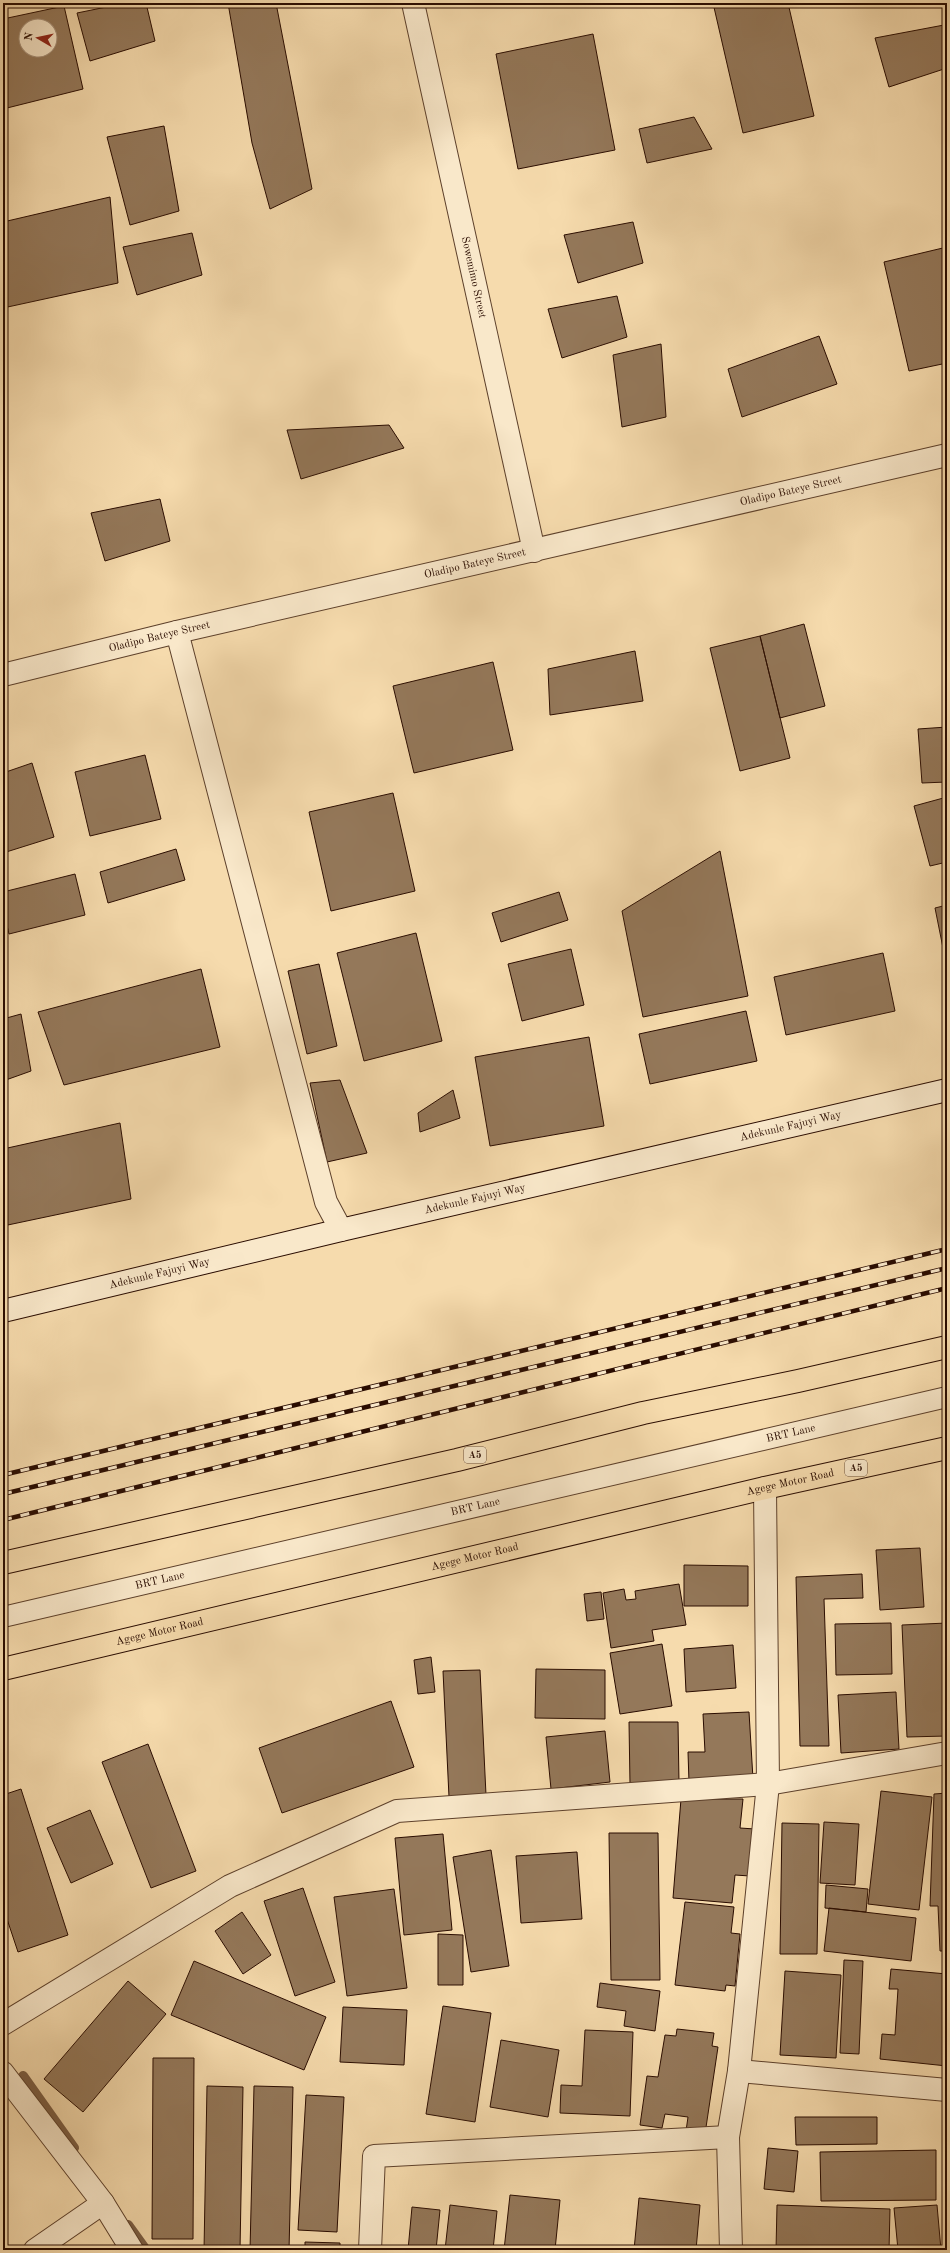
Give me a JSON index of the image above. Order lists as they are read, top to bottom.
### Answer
{
  "streets": {
    "highway": ["A5", "Agege Motor Road"],
    "street": ["Sowemimo Street", "Oladipo Bateye Street", "Adekunle Fajuyi Way"],
    "lane": ["BRT Lane"]
  },
  "crossings": [
    ["Sowemimo Street", "Oladipo Bateye Street"]
  ],
  "north": "left"
}
